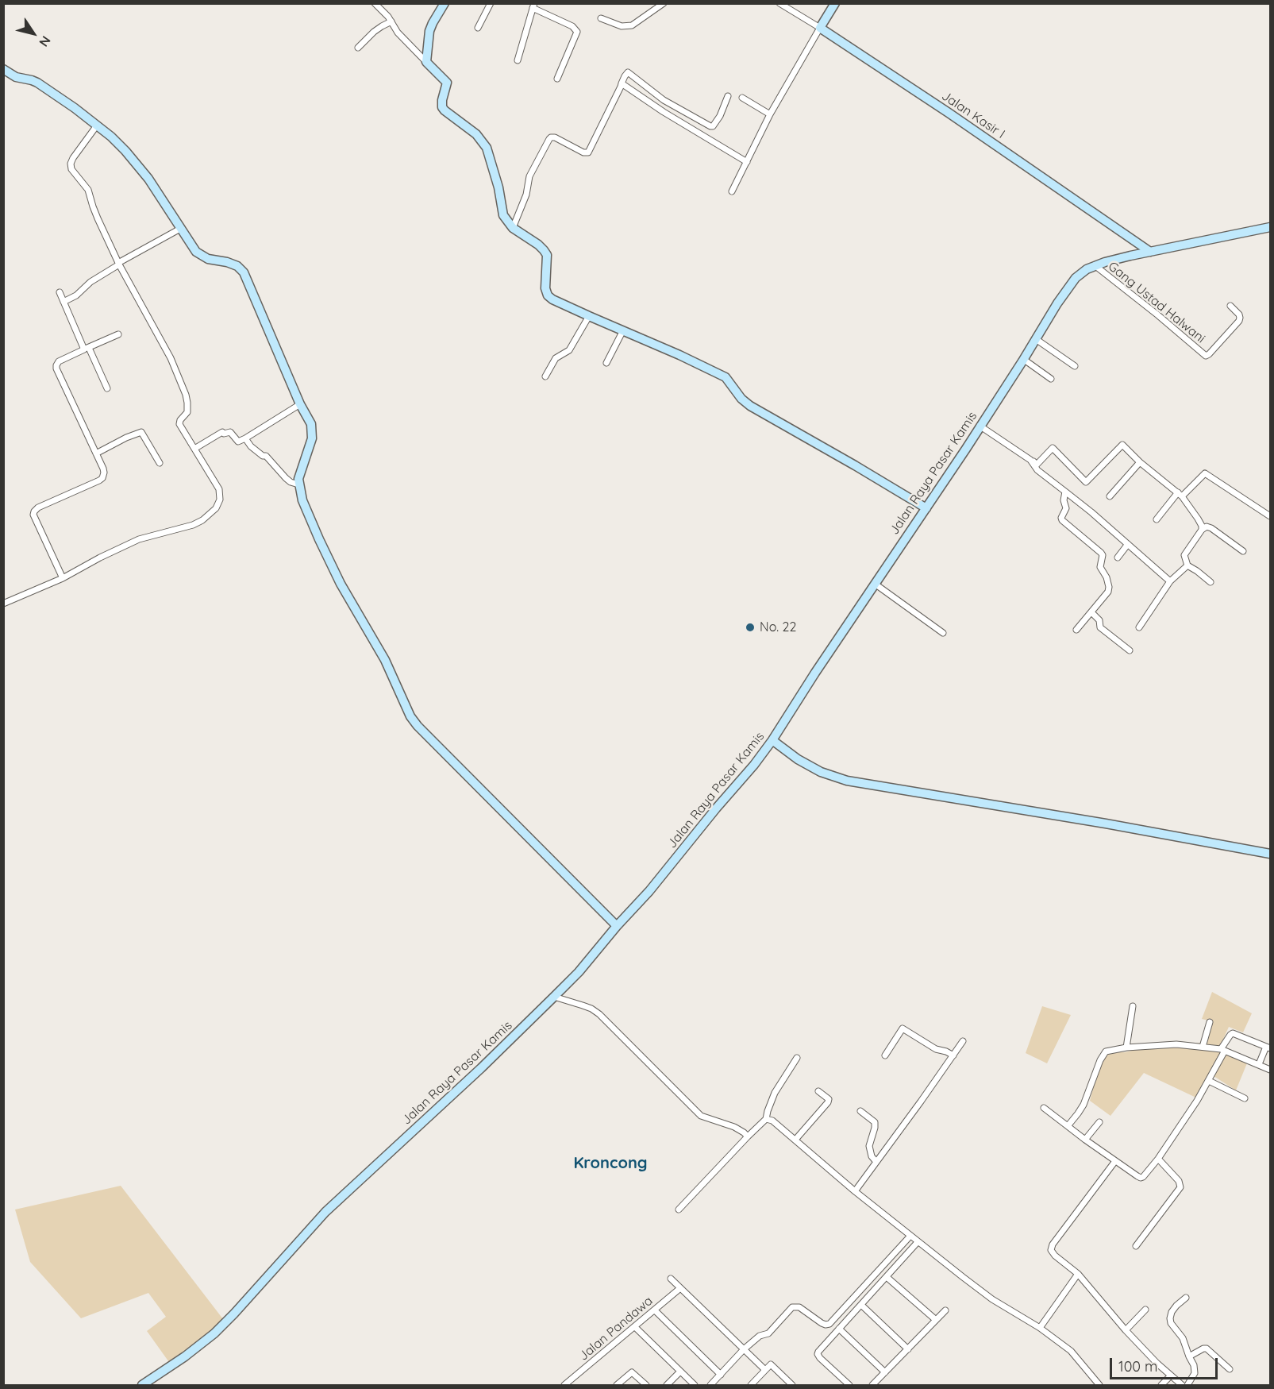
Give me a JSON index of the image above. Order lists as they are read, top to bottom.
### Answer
{
  "streets": {
    "street": [
      "Jalan Kasir I",
      "Gang Ustad Halwani",
      "Jalan Raya Pasar Kamis",
      "Jalan Pandawa"
    ]
  },
  "crossings": [
    ["Jalan Kasir I", "Jalan Raya Pasar Kamis"],
    ["Gang Ustad Halwani", "Jalan Raya Pasar Kamis"]
  ],
  "districts": ["Kroncong"],
  "places": ["No. 22"],
  "scale_bar": "100 m",
  "north": "bottom right"
}
